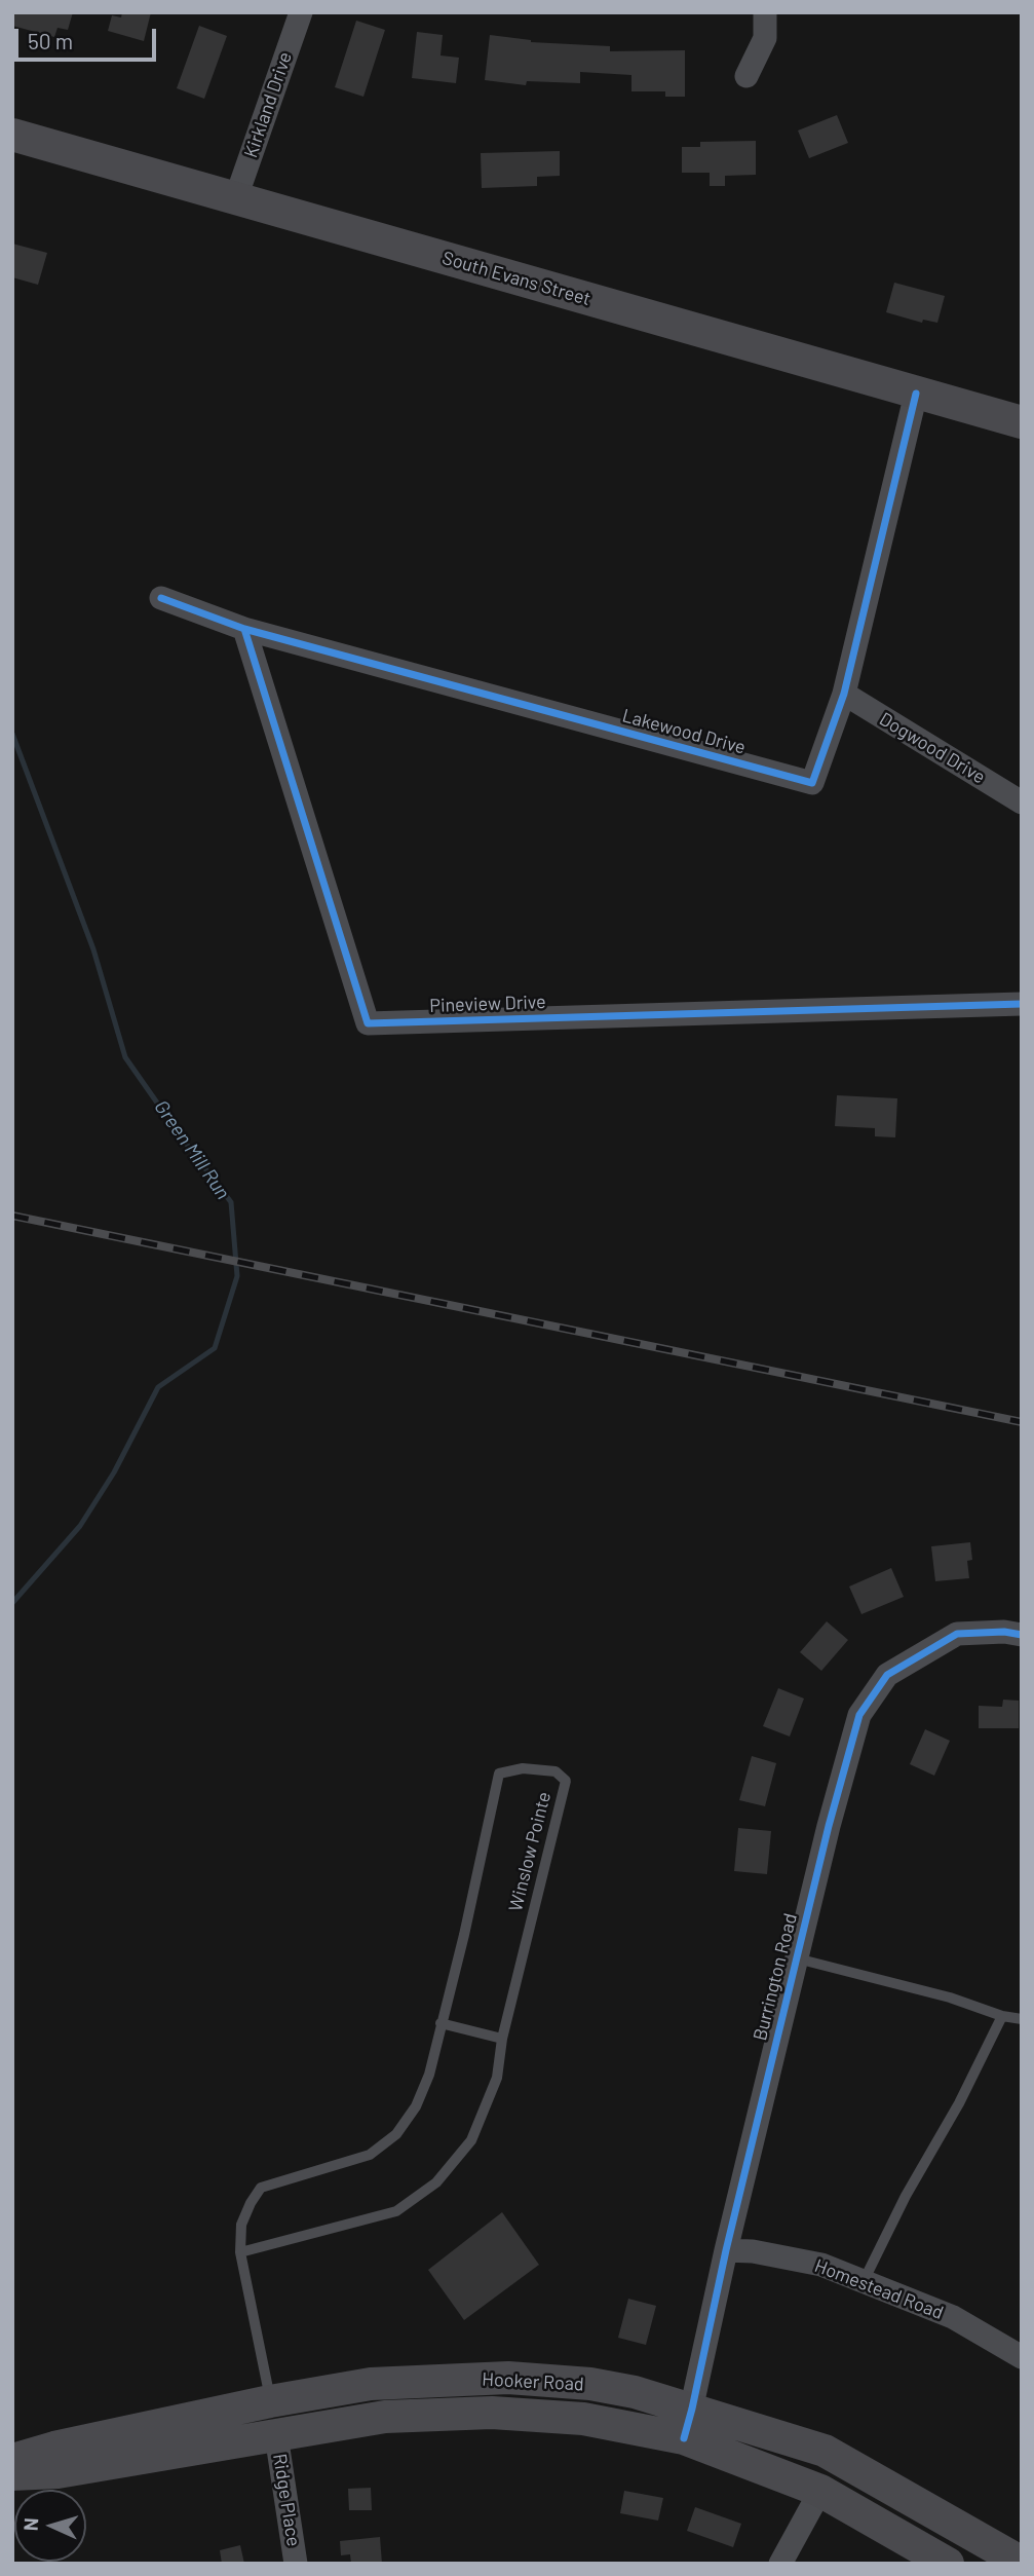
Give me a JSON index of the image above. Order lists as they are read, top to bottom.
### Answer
{
  "streets": {
    "main road": ["South Evans Street", "Hooker Road"],
    "street": [
      "Kirkland Drive",
      "Lakewood Drive",
      "Dogwood Drive",
      "Pineview Drive",
      "Burrington Road",
      "Homestead Road",
      "Ridge Place"
    ],
    "lane": ["Winslow Pointe"]
  },
  "crossings": [
    ["Kirkland Drive", "South Evans Street"],
    ["South Evans Street", "Lakewood Drive"],
    ["Lakewood Drive", "Dogwood Drive"],
    ["Lakewood Drive", "Pineview Drive"],
    ["Winslow Pointe", "Hooker Road"],
    ["Burrington Road", "Homestead Road"],
    ["Burrington Road", "Hooker Road"],
    ["Hooker Road", "Ridge Place"]
  ],
  "water": ["Green Mill Run"],
  "scale_bar": "50 m",
  "north": "left"
}
